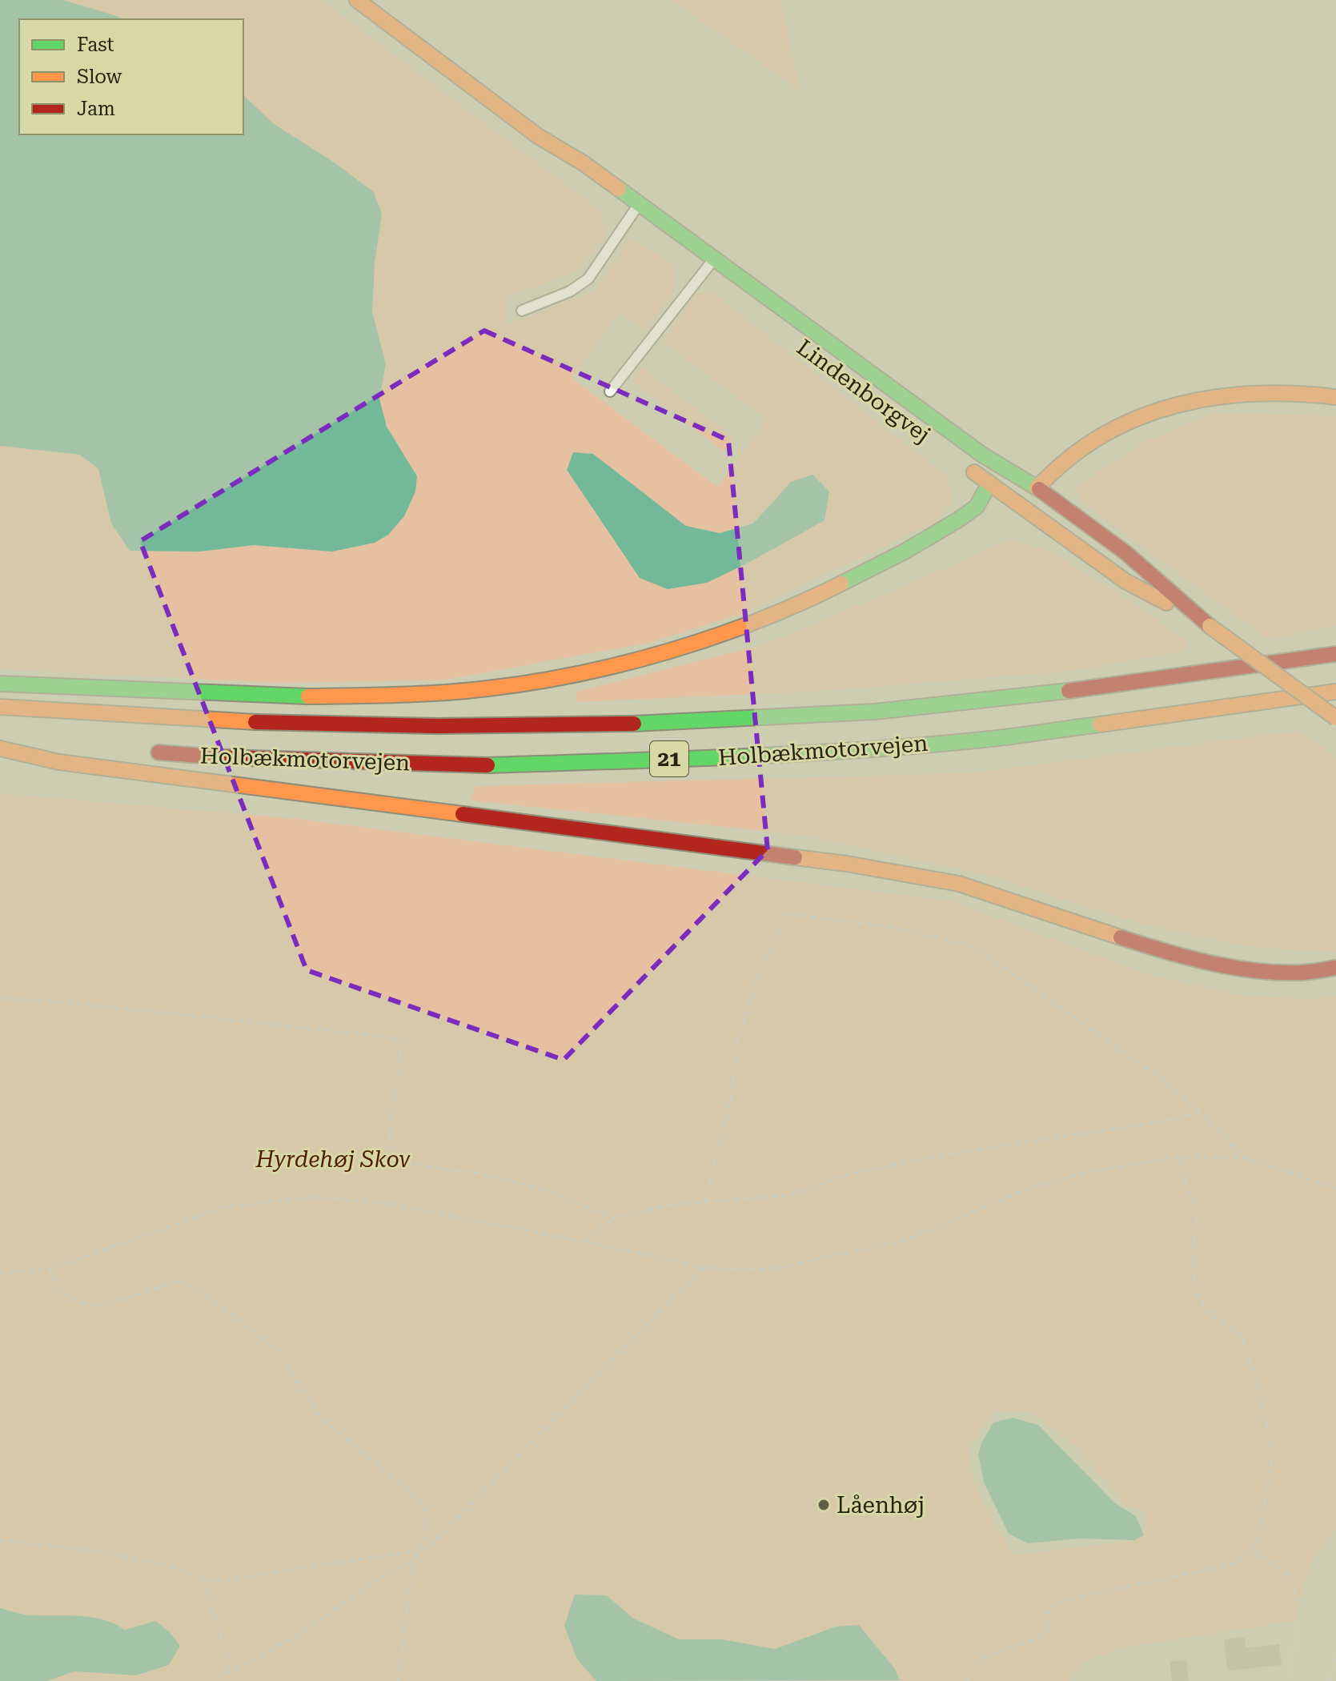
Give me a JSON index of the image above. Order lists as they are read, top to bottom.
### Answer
{
  "streets": {
    "main road": ["Lindenborgvej", "Holbækmotorvejen", "21"]
  },
  "parks": ["Hyrdehøj Skov"],
  "places": ["Låenhøj"],
  "legend": ["Fast", "Slow", "Jam"]
}
